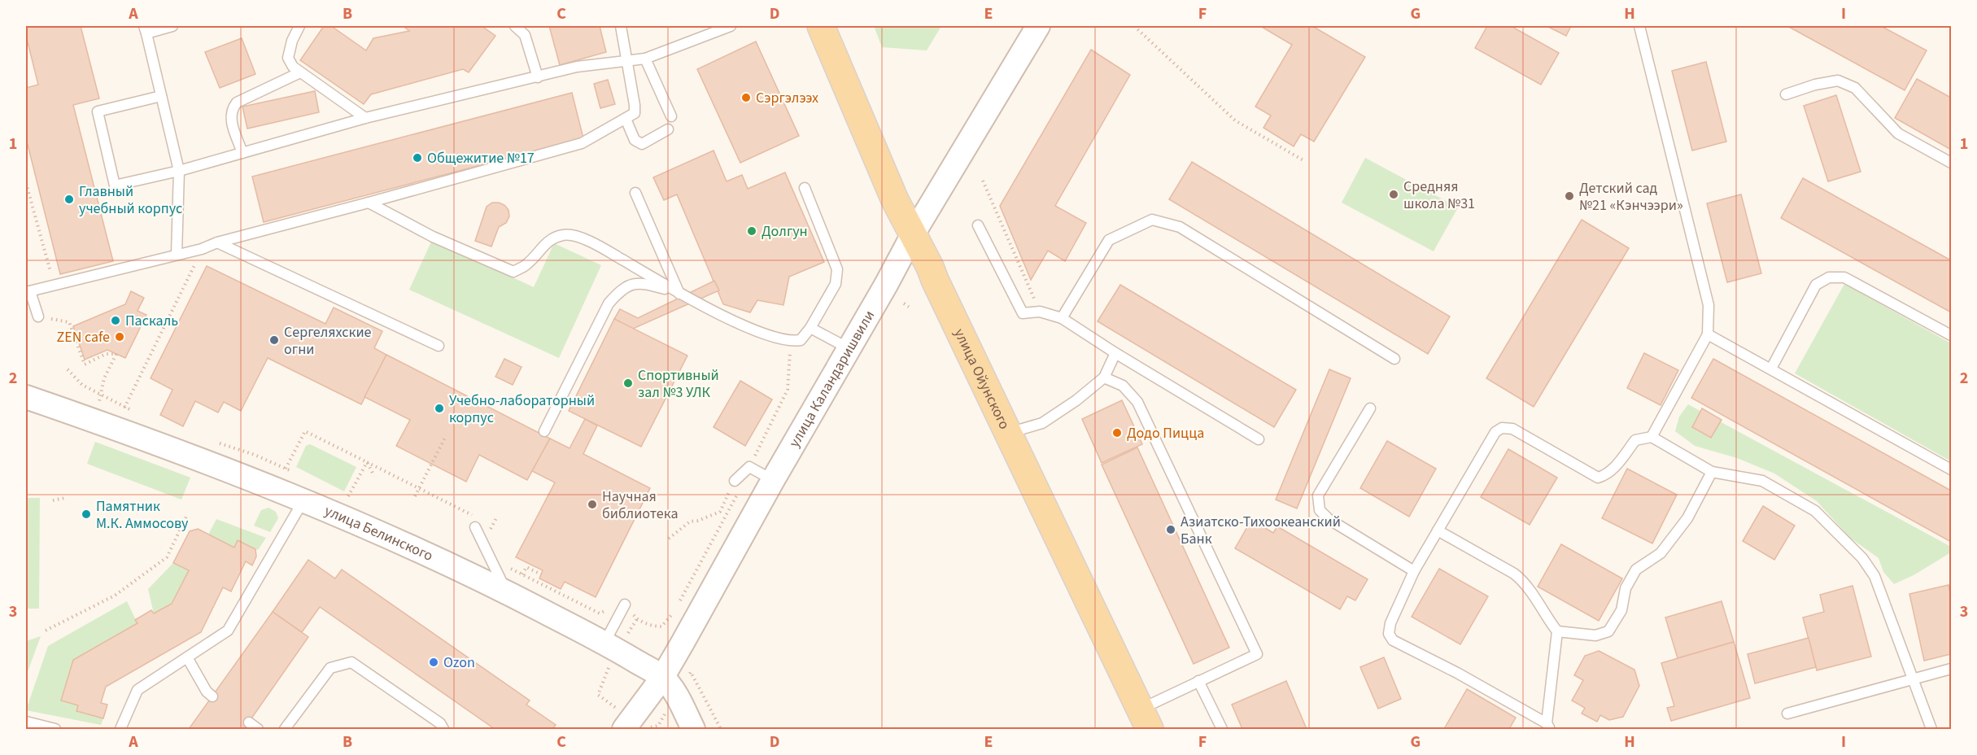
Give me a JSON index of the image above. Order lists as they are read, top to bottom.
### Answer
{
  "streets": {
    "main road": ["улица Ойунского"],
    "street": ["улица Каландаришвили", "улица Белинского"]
  },
  "crossings": [
    ["улица Каландаришвили", "улица Ойунского"],
    ["улица Каландаришвили", "улица Белинского"]
  ],
  "places": [
    "Сэргэлээх",
    "Общежитие №17",
    "Средняя школа №31",
    "Детский сад №21 «Кэнчээри»",
    "Главный учебный корпус",
    "Долгун",
    "Паскаль",
    "ZEN cafe",
    "Сергеляхские огни",
    "Спортивный зал №3 УЛК",
    "Учебно-лабораторный корпус",
    "Додо Пицца",
    "Научная библиотека",
    "Памятник М.К. Аммосову",
    "Азиатско-Тихоокеанский Банк",
    "Ozon"
  ],
  "grid": {
    "columns": [
      "A",
      "B",
      "C",
      "D",
      "E",
      "F",
      "G",
      "H",
      "I"
    ],
    "rows": ["1", "2", "3"]
  }
}
